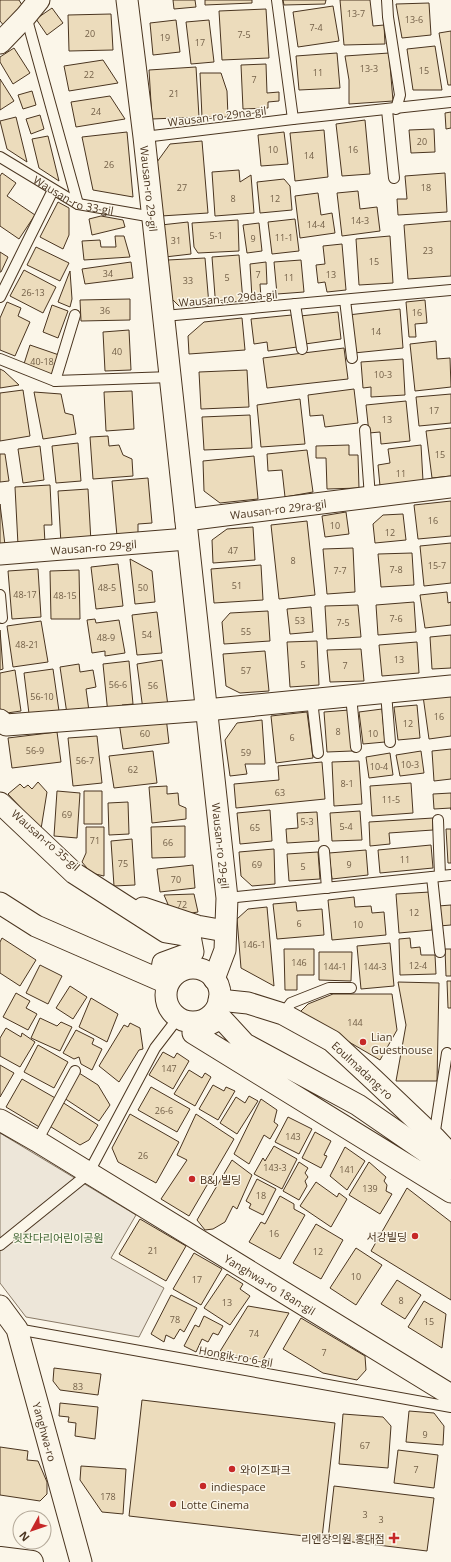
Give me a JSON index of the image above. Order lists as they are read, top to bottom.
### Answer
{
  "streets": {
    "street": [
      "Wausan-ro 29-gil",
      "Wausan-ro 29ra-gil",
      "Wausan-ro 35-gil",
      "Eoulmadang-ro",
      "Yanghwa-ro 18an-gil",
      "Yanghwa-ro"
    ],
    "lane": [
      "Wausan-ro 29na-gil",
      "Wausan-ro 33-gil",
      "Wausan-ro 29da-gil",
      "Hongik-ro 6-gil"
    ]
  },
  "crossings": [
    ["Wausan-ro 29na-gil", "Wausan-ro 29-gil"],
    ["Wausan-ro 29-gil", "Wausan-ro 33-gil"],
    ["Wausan-ro 29-gil", "Wausan-ro 29da-gil"],
    ["Wausan-ro 29-gil", "Wausan-ro 29ra-gil"],
    ["Wausan-ro 29-gil", "Wausan-ro 35-gil"],
    ["Wausan-ro 29-gil", "Eoulmadang-ro"],
    ["Hongik-ro 6-gil", "Yanghwa-ro"]
  ],
  "parks": ["윗잔다리어린이공원"],
  "places": {
    "other": [
      "Lian Guesthouse",
      "B&J 빌딩",
      "서강빌딩",
      "와이즈파크",
      "indiespace",
      "Lotte Cinema"
    ],
    "health": ["리엔장의원 홍대점"]
  },
  "house_numbers": [
    "13-7",
    "13-6",
    "7-4",
    "20",
    "7-5",
    "19",
    "17",
    "13-3",
    "15",
    "11",
    "22",
    "7",
    "21",
    "24",
    "20",
    "10",
    "16",
    "14",
    "26",
    "27",
    "18",
    "8",
    "12",
    "14-3",
    "14-4",
    "5-1",
    "11-1",
    "9",
    "31",
    "23",
    "15",
    "34",
    "7",
    "13",
    "5",
    "11",
    "33",
    "26-13",
    "36",
    "16",
    "14",
    "40",
    "40-18",
    "10-3",
    "17",
    "13",
    "15",
    "11",
    "16",
    "10",
    "12",
    "47",
    "8",
    "15-7",
    "7-8",
    "7-7",
    "51",
    "48-5",
    "50",
    "48-17",
    "48-15",
    "7-6",
    "53",
    "7-5",
    "55",
    "54",
    "48-9",
    "48-21",
    "13",
    "5",
    "7",
    "57",
    "56-6",
    "56",
    "56-10",
    "16",
    "12",
    "8",
    "60",
    "10",
    "6",
    "56-9",
    "59",
    "56-7",
    "10-3",
    "10-4",
    "62",
    "8-1",
    "63",
    "11-5",
    "69",
    "5-3",
    "5-4",
    "65",
    "71",
    "66",
    "11",
    "75",
    "69",
    "9",
    "5",
    "70",
    "72",
    "12",
    "6",
    "10",
    "146-1",
    "146",
    "12-4",
    "144-1",
    "144-3",
    "144",
    "147",
    "26-6",
    "143",
    "26",
    "143-3",
    "141",
    "139",
    "18",
    "16",
    "21",
    "12",
    "10",
    "17",
    "8",
    "13",
    "78",
    "15",
    "74",
    "7",
    "83",
    "9",
    "67",
    "7",
    "178",
    "3",
    "3"
  ],
  "north": "bottom left"
}
